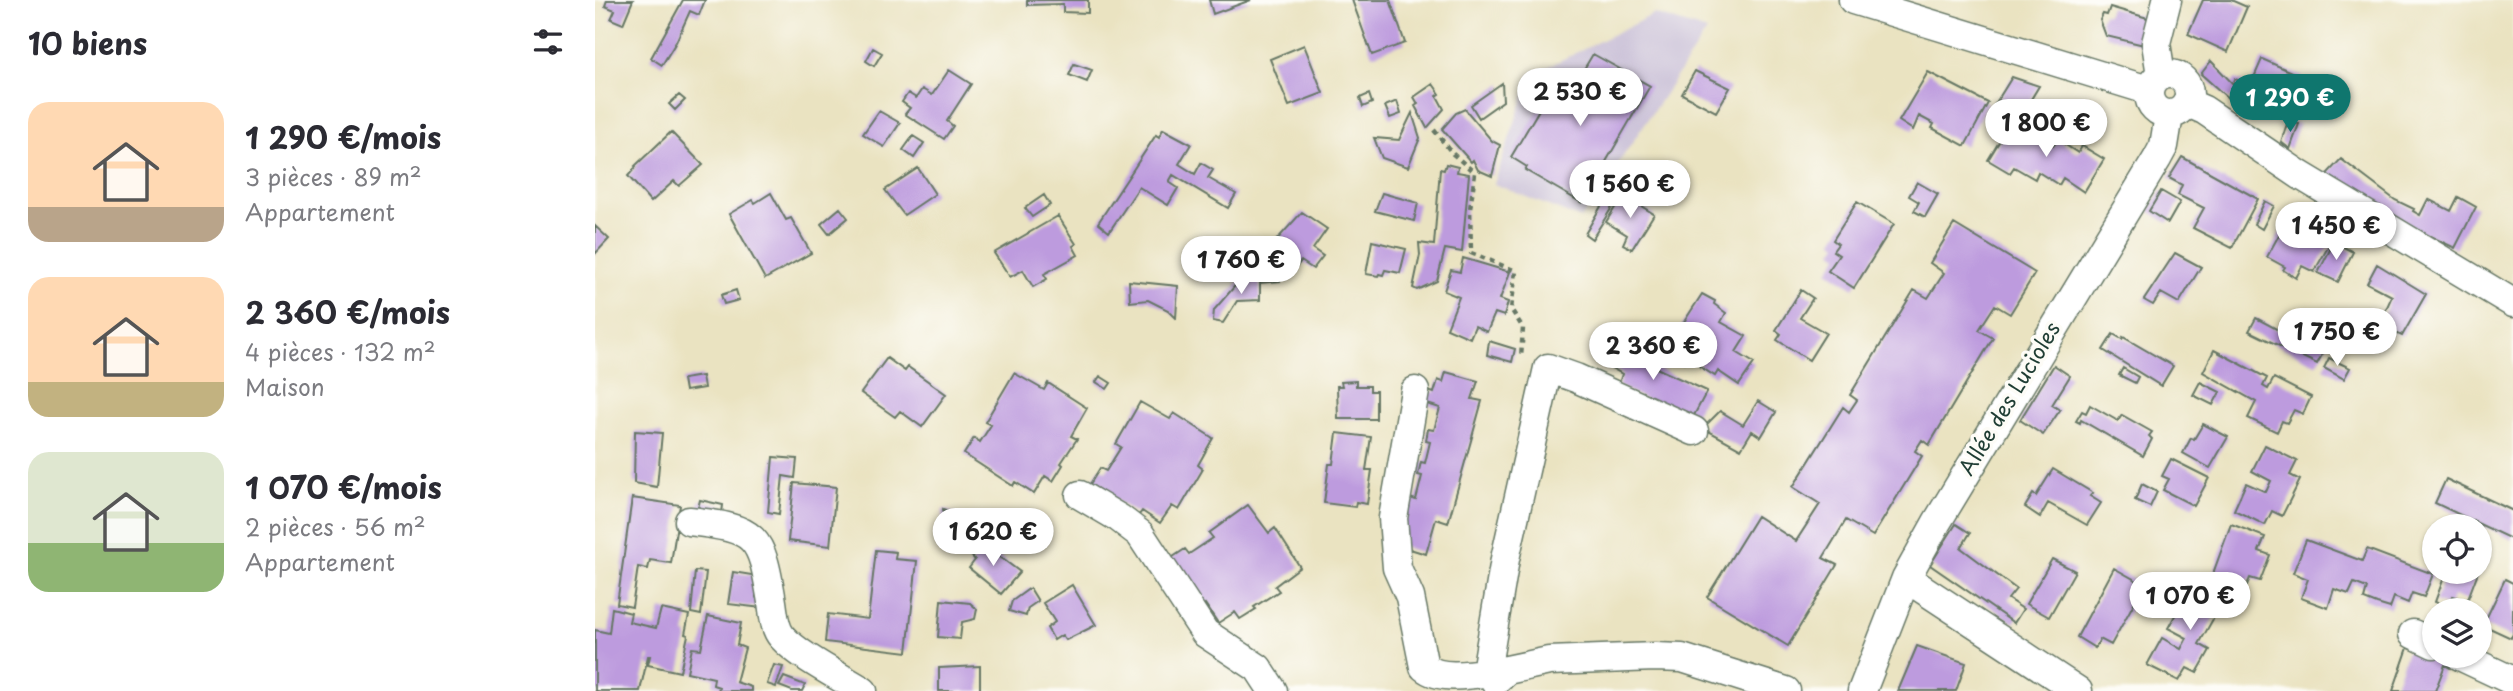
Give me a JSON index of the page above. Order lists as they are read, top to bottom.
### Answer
{
  "streets": {
    "street": ["Allée des Lucioles"]
  },
  "page": {
    "heading": "10 biens",
    "price": [
      "2 530 €",
      "1 290 €",
      "1 800 €",
      "1 560 €",
      "1 450 €",
      "1 760 €",
      "1 750 €",
      "2 360 €",
      "1 620 €",
      "1 070 €"
    ],
    "list": [
      {
        "name": "1 290 €/mois",
        "note": "3 pièces · 89 m² · Appartement"
      },
      {
        "name": "2 360 €/mois",
        "note": "4 pièces · 132 m² · Maison"
      },
      {
        "name": "1 070 €/mois",
        "note": "2 pièces · 56 m² · Appartement"
      }
    ]
  }
}
